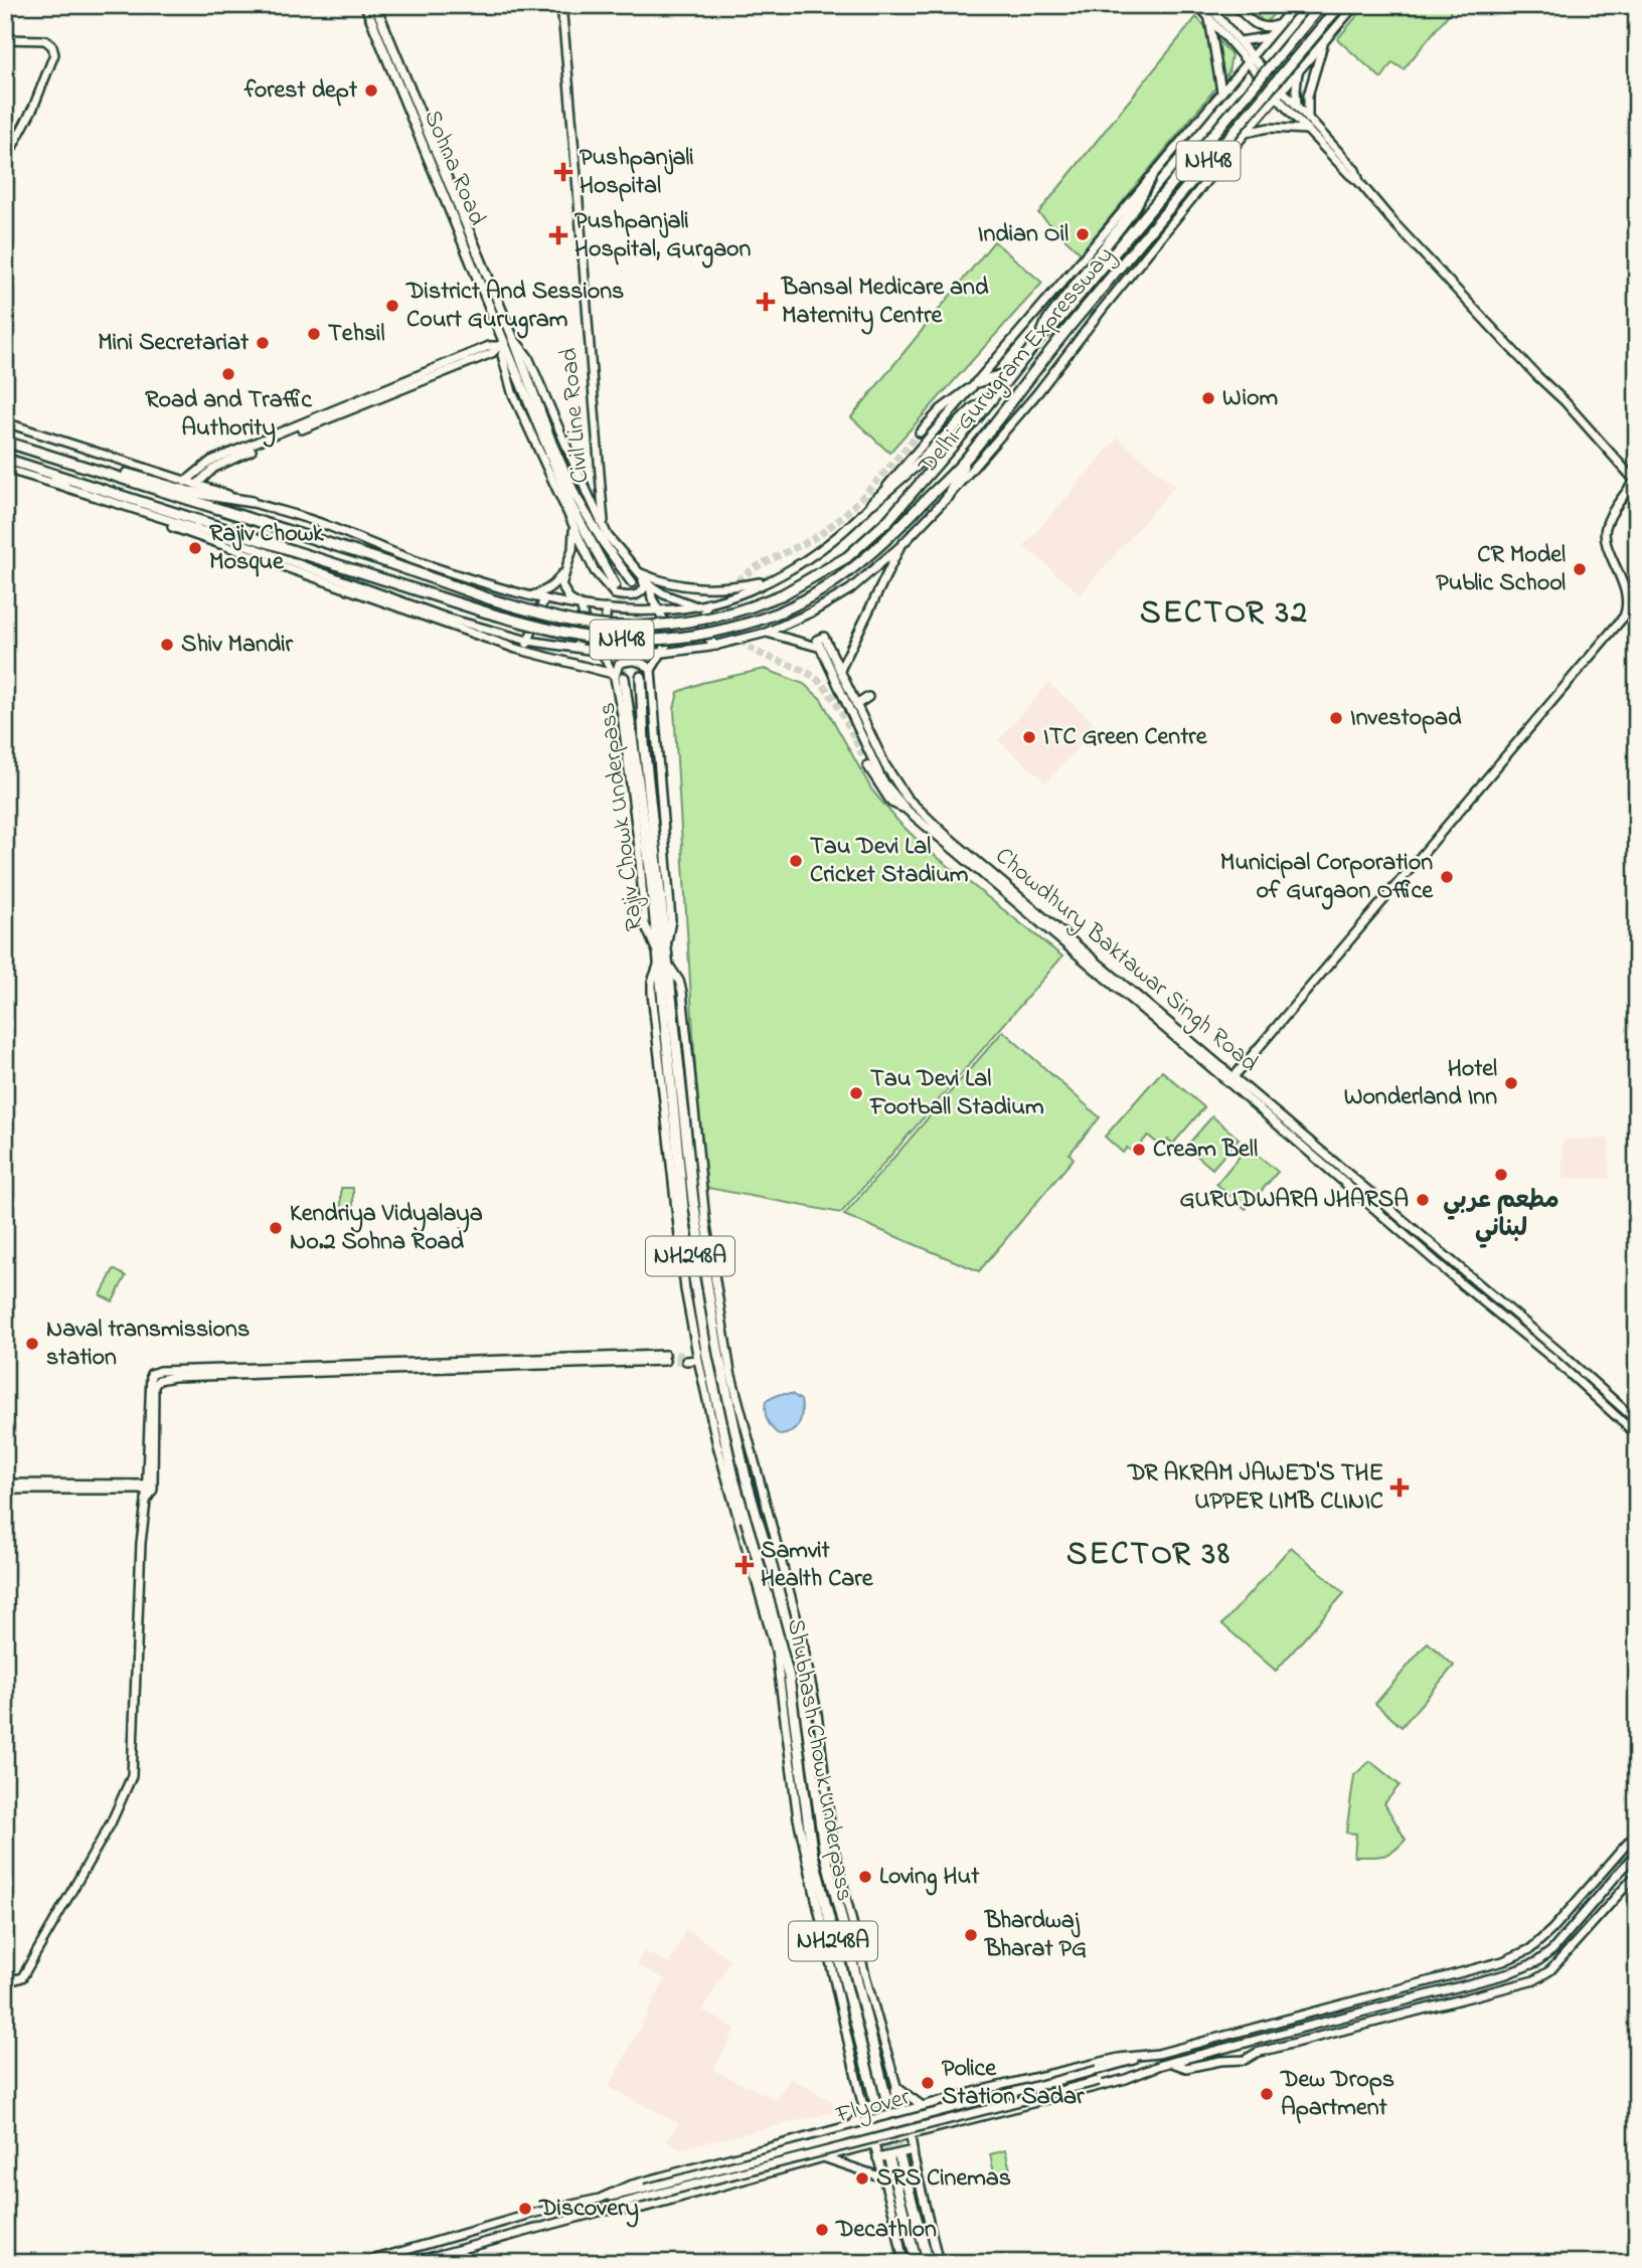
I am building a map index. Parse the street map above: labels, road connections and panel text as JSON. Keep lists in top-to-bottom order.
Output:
{
  "streets": {
    "highway": [
      "NH48",
      "Delhi-Gurugram Expressway",
      "Rajiv Chowk Underpass",
      "NH248A",
      "Shubhash Chowk Underpass"
    ],
    "main road": [
      "Sohna Road",
      "Civil Line Road",
      "Chowdhury Baktawar Singh Road",
      "Flyover"
    ]
  },
  "crossings": [
    ["Rajiv Chowk Underpass", "NH248A"],
    ["NH248A", "Shubhash Chowk Underpass"]
  ],
  "districts": ["SECTOR 32", "SECTOR 38"],
  "places": {
    "other": [
      "forest dept",
      "Indian Oil",
      "District And Sessions Court Gurugram",
      "Tehsil",
      "Mini Secretariat",
      "Road and Traffic Authority",
      "Wiom",
      "Rajiv Chowk Mosque",
      "CR Model Public School",
      "Shiv Mandir",
      "Investopad",
      "ITC Green Centre",
      "Tau Devi Lal Cricket Stadium",
      "Municipal Corporation of Gurgaon Office",
      "Hotel Wonderland Inn",
      "Tau Devi Lal Football Stadium",
      "Cream Bell",
      "مطعم عربي لبناني",
      "GURUDWARA JHARSA",
      "Kendriya Vidyalaya No.2 Sohna Road",
      "Naval transmissions station",
      "Loving Hut",
      "Bhardwaj Bharat PG",
      "Police Station Sadar",
      "Dew Drops Apartment",
      "SRS Cinemas",
      "Discovery",
      "Decathlon"
    ],
    "health": [
      "Pushpanjali Hospital",
      "Pushpanjali Hospital, Gurgaon",
      "Bansal Medicare and Maternity Centre",
      "DR AKRAM JAWED'S THE UPPER LIMB CLINIC",
      "Samvit Health Care"
    ]
  }
}
